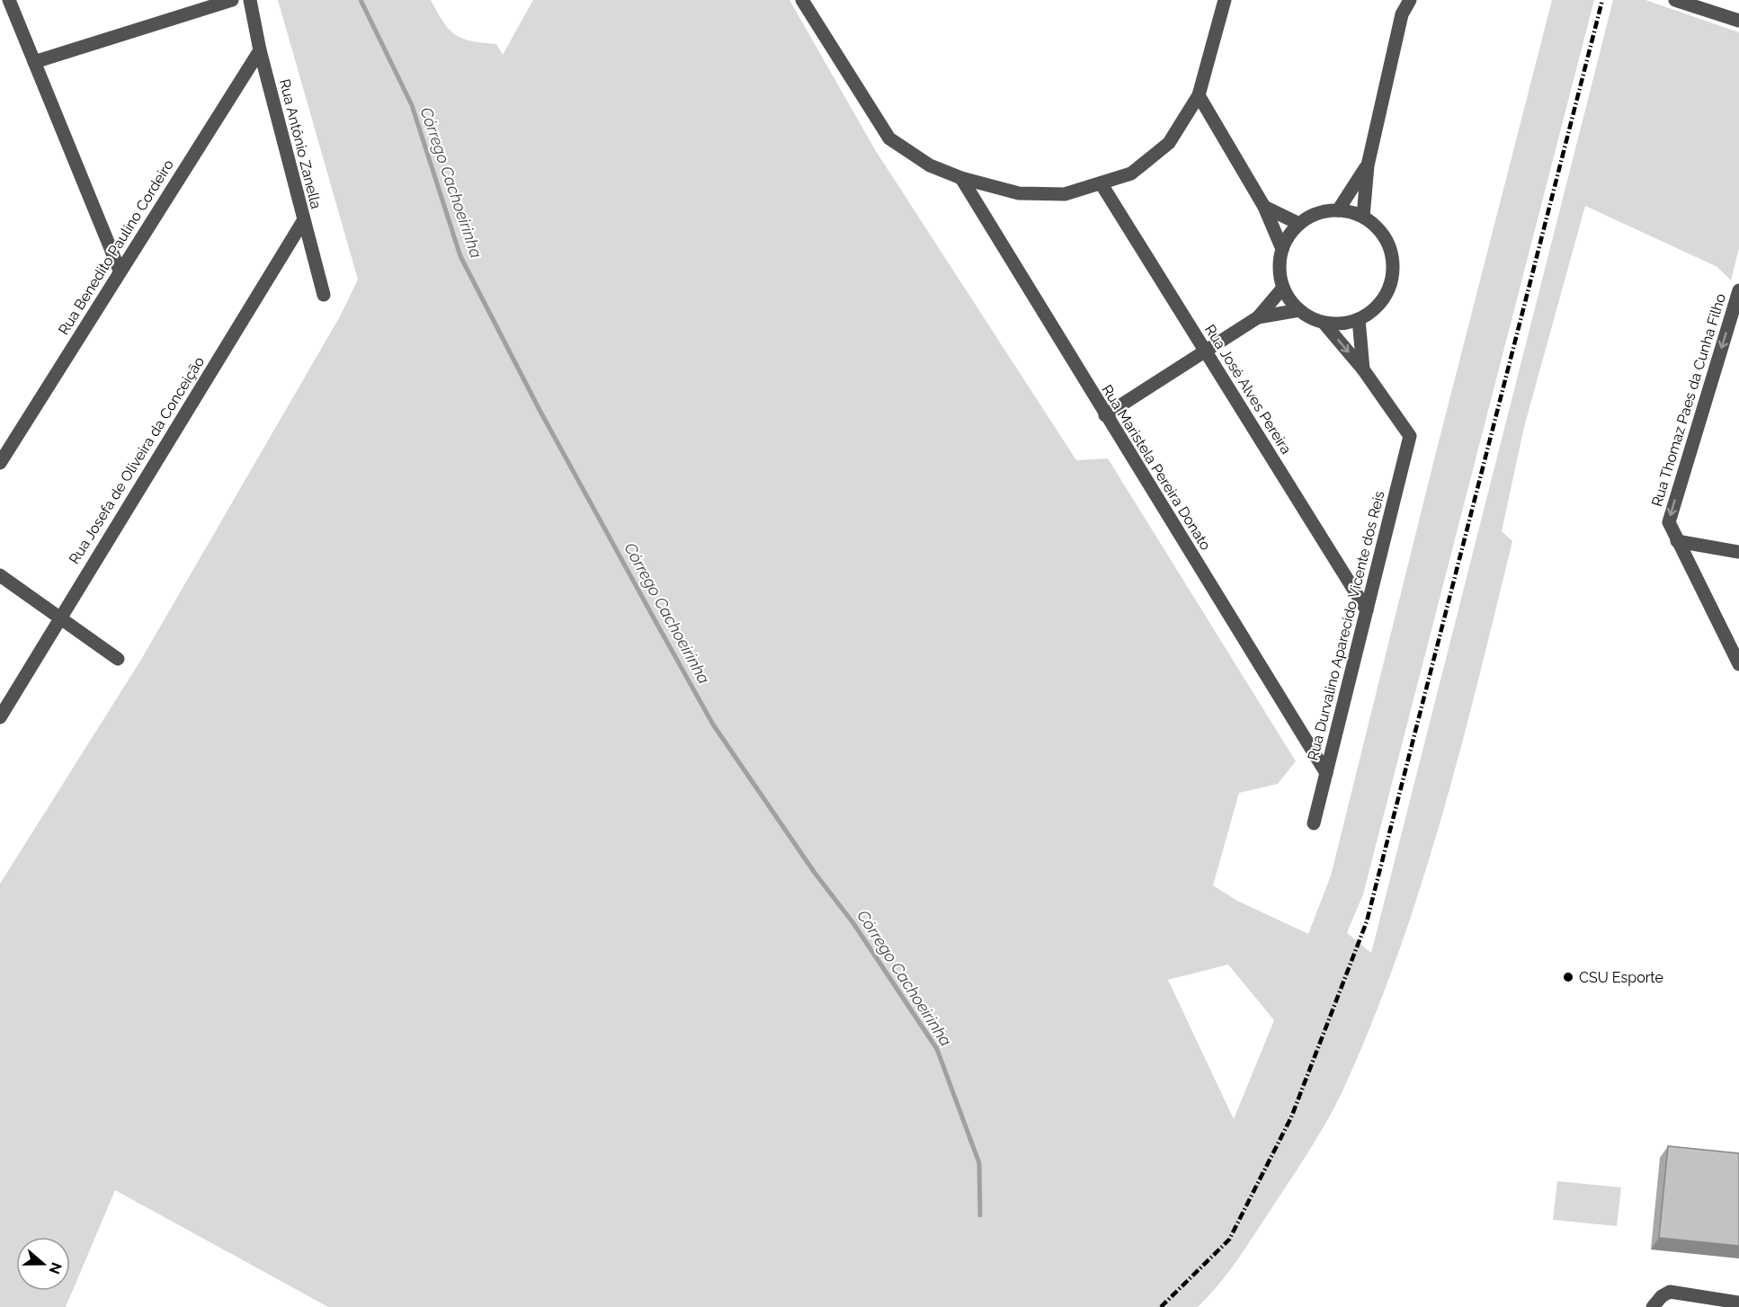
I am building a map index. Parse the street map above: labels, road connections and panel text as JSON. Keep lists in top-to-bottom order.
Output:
{
  "streets": {
    "street": [
      "Rua Antônio Zanella",
      "Rua Benedito Paulino Cordeiro",
      "Rua José Alves Pereira",
      "Rua Thomaz Paes da Cunha Filho",
      "Rua Josefa de Oliveira da Conceição",
      "Rua Maristela Pereira Donato",
      "Rua Durvalino Aparecido Vicente dos Reis"
    ]
  },
  "crossings": [
    ["Rua Antônio Zanella", "Rua Benedito Paulino Cordeiro"],
    ["Rua Antônio Zanella", "Rua Josefa de Oliveira da Conceição"],
    ["Rua José Alves Pereira", "Rua Durvalino Aparecido Vicente dos Reis"],
    ["Rua Maristela Pereira Donato", "Rua Durvalino Aparecido Vicente dos Reis"]
  ],
  "one_way": ["Rua Thomaz Paes da Cunha Filho"],
  "water": ["Córrego Cachoeirinha"],
  "places": ["CSU Esporte"],
  "north": "right"
}
